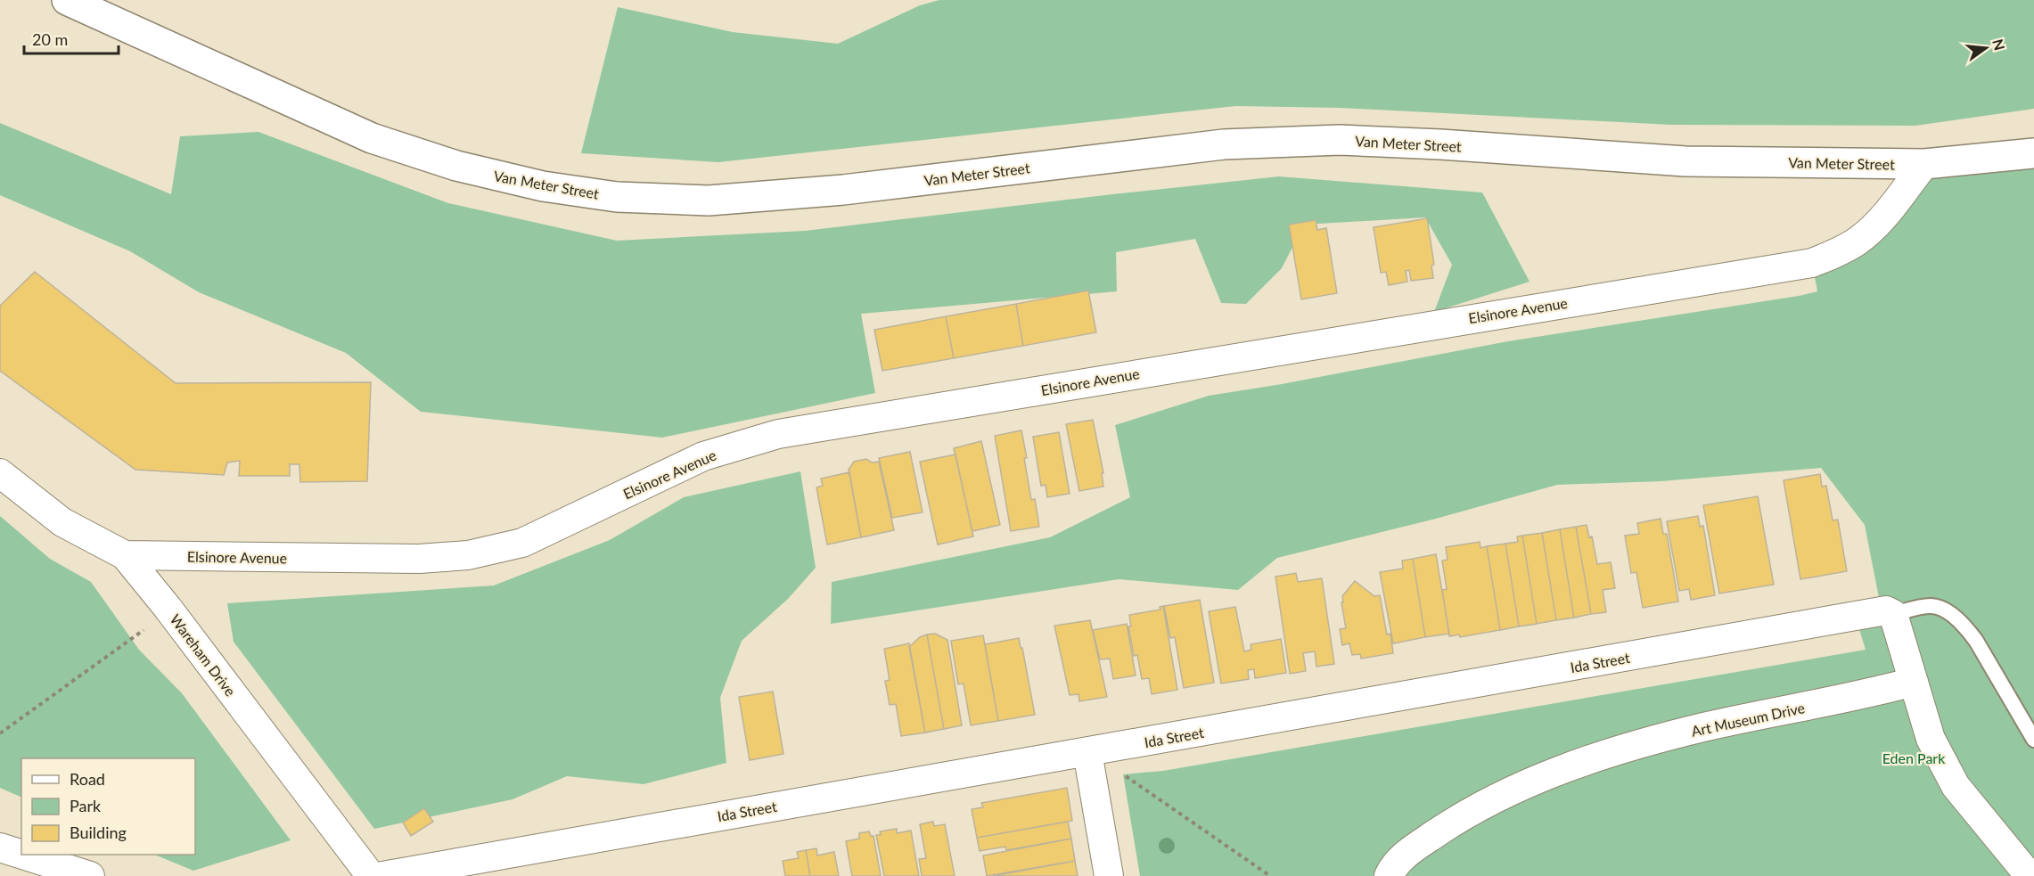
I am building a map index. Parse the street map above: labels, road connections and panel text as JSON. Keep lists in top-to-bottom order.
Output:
{
  "streets": {
    "street": [
      "Van Meter Street",
      "Elsinore Avenue",
      "Wareham Drive",
      "Ida Street",
      "Art Museum Drive"
    ]
  },
  "crossings": [
    ["Van Meter Street", "Elsinore Avenue"],
    ["Elsinore Avenue", "Wareham Drive"]
  ],
  "parks": ["Eden Park"],
  "legend": ["Road", "Park", "Building"],
  "scale_bar": "20 m",
  "north": "right"
}
